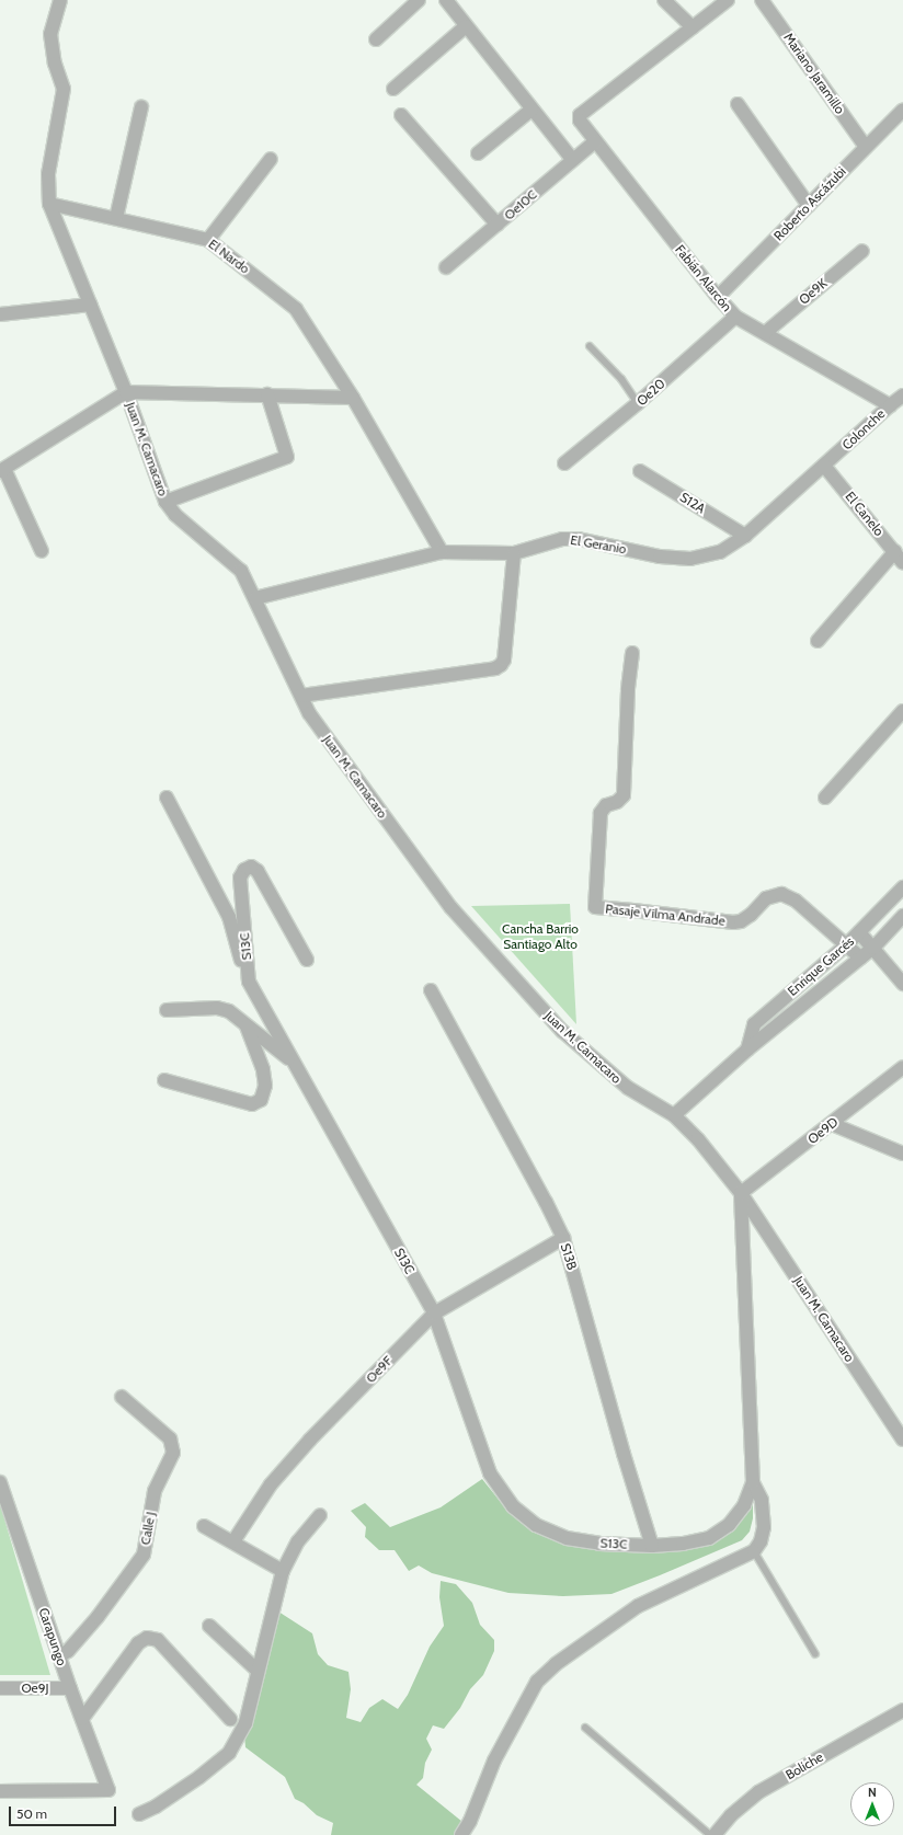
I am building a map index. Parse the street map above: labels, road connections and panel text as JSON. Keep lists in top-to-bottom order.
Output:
{
  "streets": {
    "street": [
      "Mariano Jaramillo",
      "Roberto Ascázubi",
      "Oe10C",
      "El Nardo",
      "Fabián Alarcón",
      "Oe9K",
      "Oe20",
      "Colonche",
      "Juan M. Camacaro",
      "S12A",
      "El Canelo",
      "El Geranio",
      "Pasaje Vilma Andrade",
      "S13C",
      "Enrique Garcés",
      "Oe9D",
      "S13B",
      "Oe9F",
      "Calle J",
      "Carapungo",
      "Oe9J",
      "Boliche"
    ]
  },
  "crossings": [
    ["Mariano Jaramillo", "Roberto Ascázubi"],
    ["Roberto Ascázubi", "Fabián Alarcón"],
    ["Oe10C", "Fabián Alarcón"],
    ["El Nardo", "Juan M. Camacaro"],
    ["Fabián Alarcón", "Oe9K"],
    ["Fabián Alarcón", "Oe20"],
    ["Fabián Alarcón", "Colonche"],
    ["Colonche", "El Canelo"],
    ["Colonche", "El Geranio"],
    ["Juan M. Camacaro", "El Geranio"],
    ["Juan M. Camacaro", "Enrique Garcés"],
    ["Juan M. Camacaro", "Oe9D"],
    ["S12A", "El Geranio"],
    ["El Canelo", "El Geranio"],
    ["Pasaje Vilma Andrade", "Enrique Garcés"],
    ["S13C", "S13B"],
    ["S13C", "Oe9F"],
    ["S13B", "Oe9F"],
    ["Calle J", "Carapungo"],
    ["Carapungo", "Oe9J"]
  ],
  "parks": ["Cancha Barrio Santiago Alto"],
  "scale_bar": "50 m",
  "north": "top"
}
